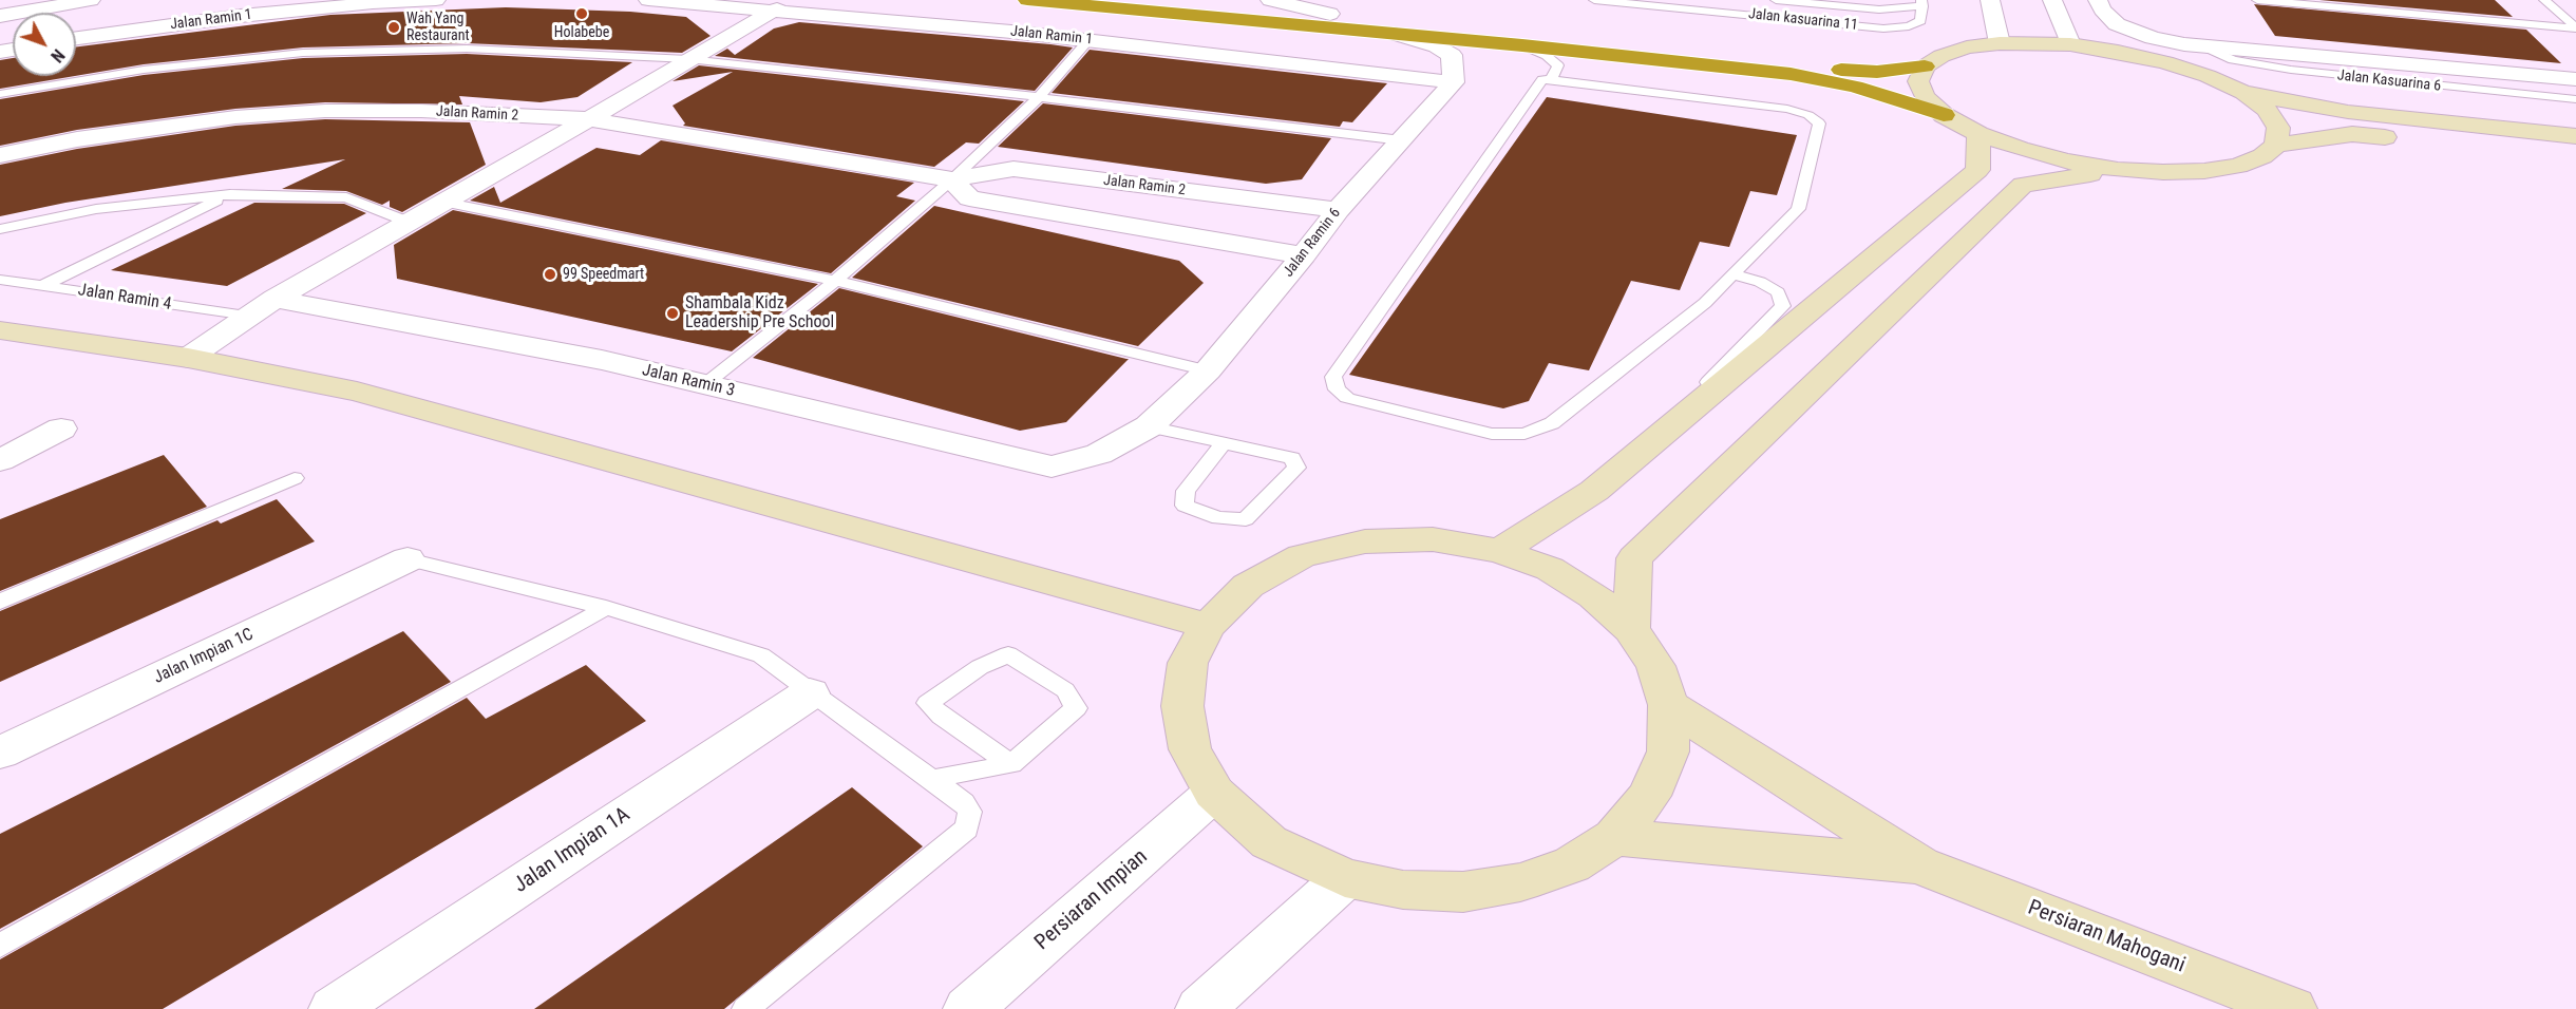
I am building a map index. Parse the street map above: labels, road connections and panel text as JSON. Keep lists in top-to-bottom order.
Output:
{
  "streets": {
    "street": [
      "Jalan Ramin 1",
      "Jalan Kasuarina 6",
      "Jalan Ramin 2",
      "Jalan Ramin 6",
      "Jalan Ramin 3",
      "Jalan Impian 1C",
      "Jalan Impian 1A",
      "Persiaran Impian",
      "Persiaran Mahogani"
    ],
    "lane": ["Jalan kasuarina 11", "Jalan Ramin 4"]
  },
  "crossings": [
    ["Jalan Ramin 1", "Jalan Ramin 6"],
    ["Jalan Ramin 2", "Jalan Ramin 6"],
    ["Jalan Ramin 6", "Jalan Ramin 3"]
  ],
  "places": [
    "Holabebe",
    "Wah Yang Restaurant",
    "99 Speedmart",
    "Shambala Kidz Leadership Pre School"
  ],
  "north": "bottom right"
}
